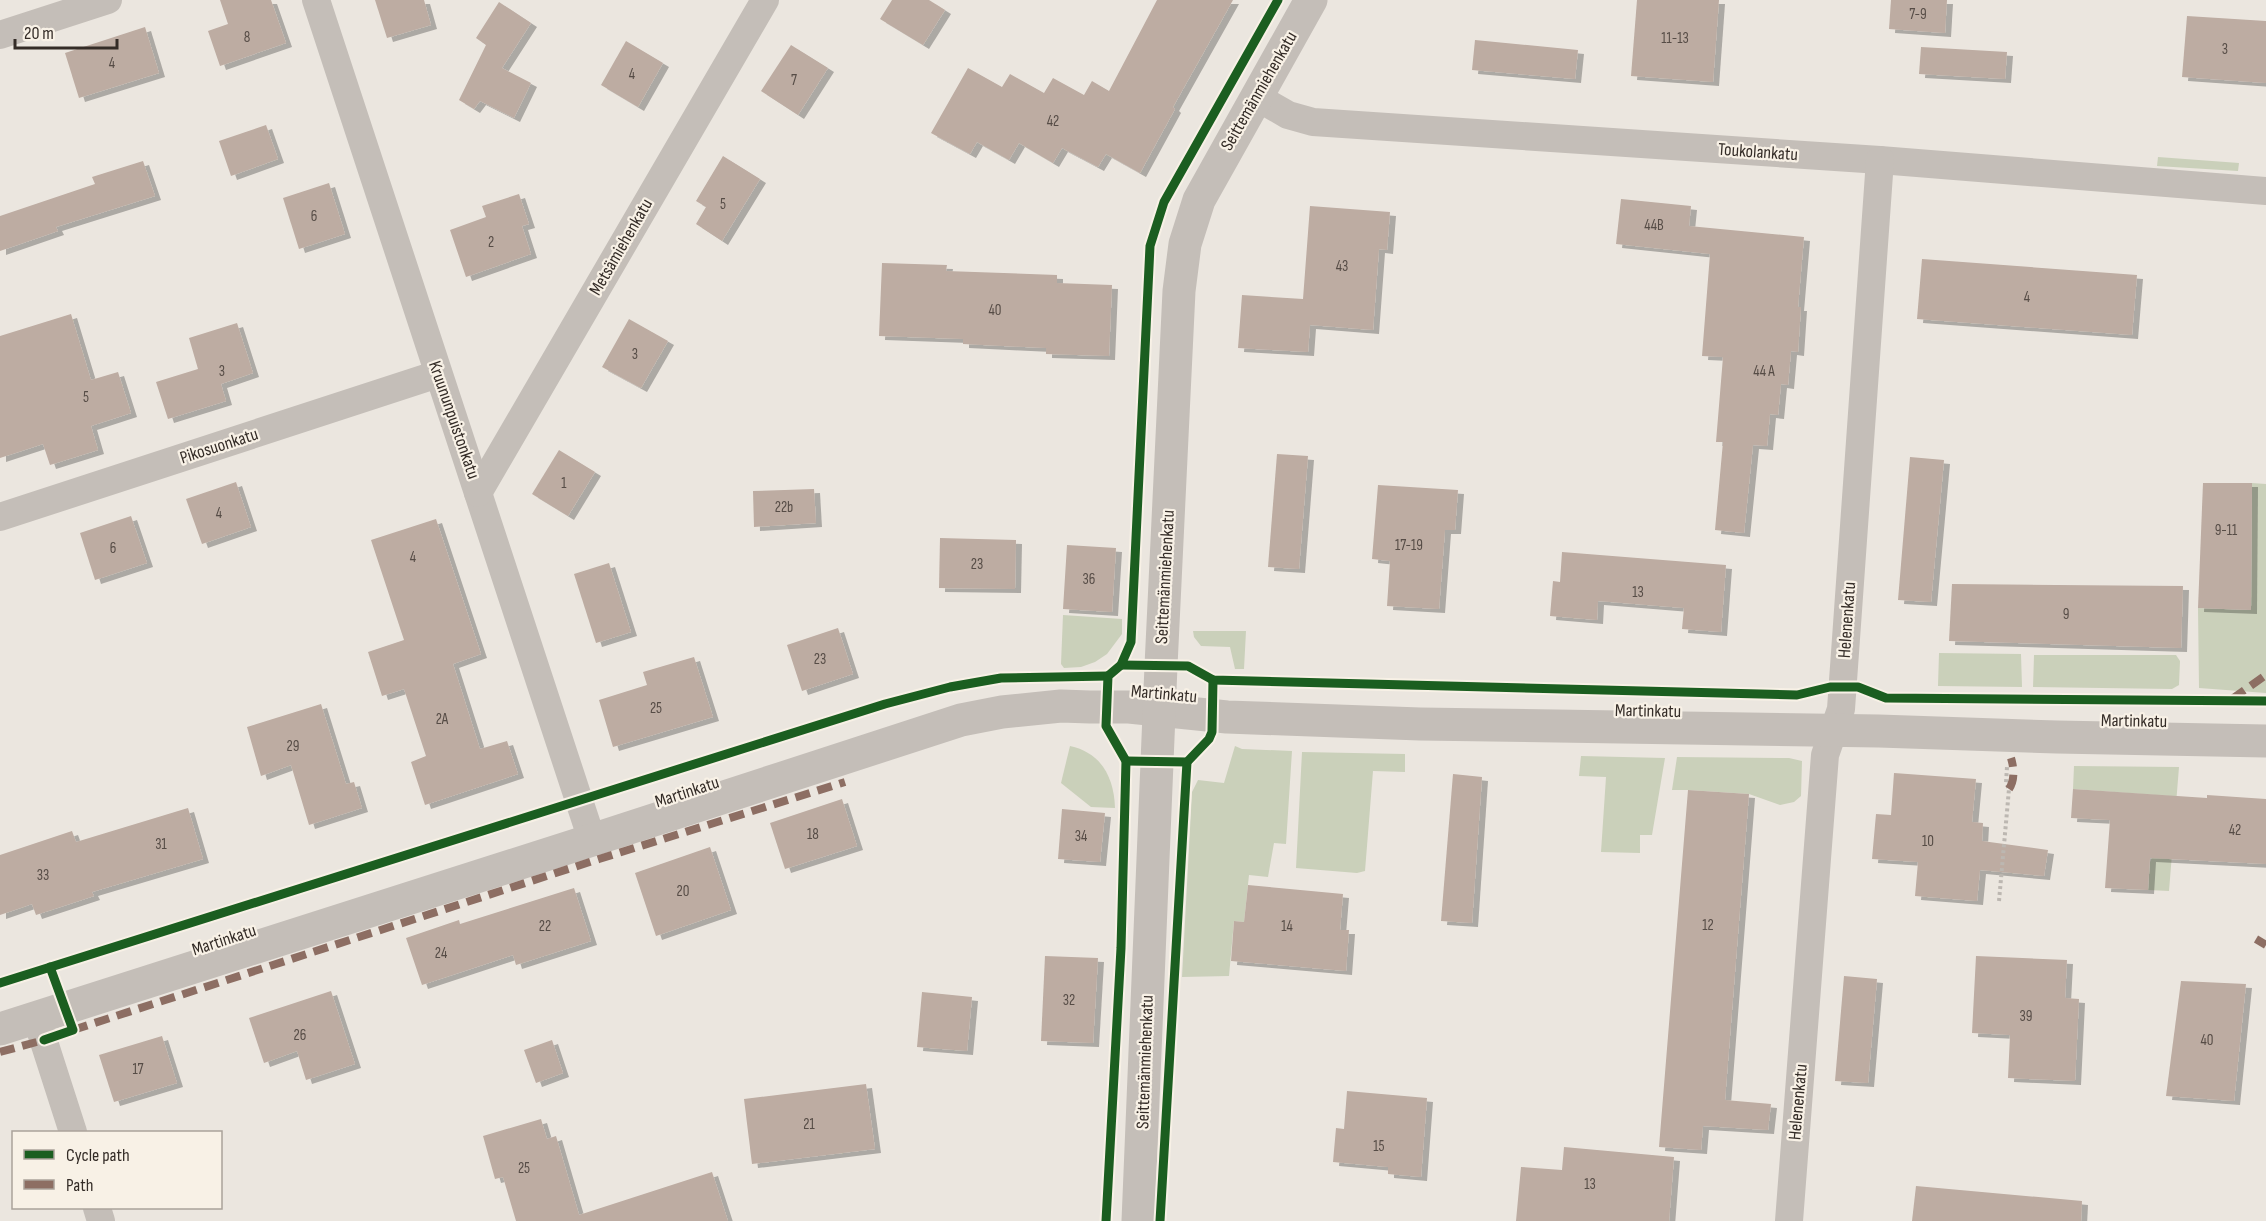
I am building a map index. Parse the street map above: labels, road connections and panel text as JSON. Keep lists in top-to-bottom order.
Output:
{
  "streets": {
    "street": [
      "Seittemänmiehenkatu",
      "Toukolankatu",
      "Metsämiehenkatu",
      "Kruununpuistonkatu",
      "Pikosuonkatu",
      "Helenenkatu",
      "Martinkatu"
    ]
  },
  "crossings": [
    ["Seittemänmiehenkatu", "Toukolankatu"],
    ["Seittemänmiehenkatu", "Martinkatu"],
    ["Toukolankatu", "Helenenkatu"],
    ["Metsämiehenkatu", "Kruununpuistonkatu"],
    ["Kruununpuistonkatu", "Pikosuonkatu"],
    ["Kruununpuistonkatu", "Martinkatu"],
    ["Helenenkatu", "Martinkatu"]
  ],
  "house_numbers": [
    "7-9",
    "8",
    "11-13",
    "3",
    "4",
    "4",
    "7",
    "42",
    "5",
    "6",
    "44B",
    "2",
    "43",
    "4",
    "40",
    "3",
    "3",
    "44 A",
    "5",
    "1",
    "22b",
    "4",
    "9-11",
    "17-19",
    "6",
    "4",
    "23",
    "36",
    "13",
    "9",
    "23",
    "25",
    "2A",
    "29",
    "42",
    "18",
    "34",
    "10",
    "31",
    "33",
    "20",
    "12",
    "22",
    "14",
    "24",
    "32",
    "39",
    "26",
    "40",
    "17",
    "21",
    "15",
    "25",
    "13"
  ],
  "legend": ["Cycle path", "Path"],
  "scale_bar": "20 m"
}
